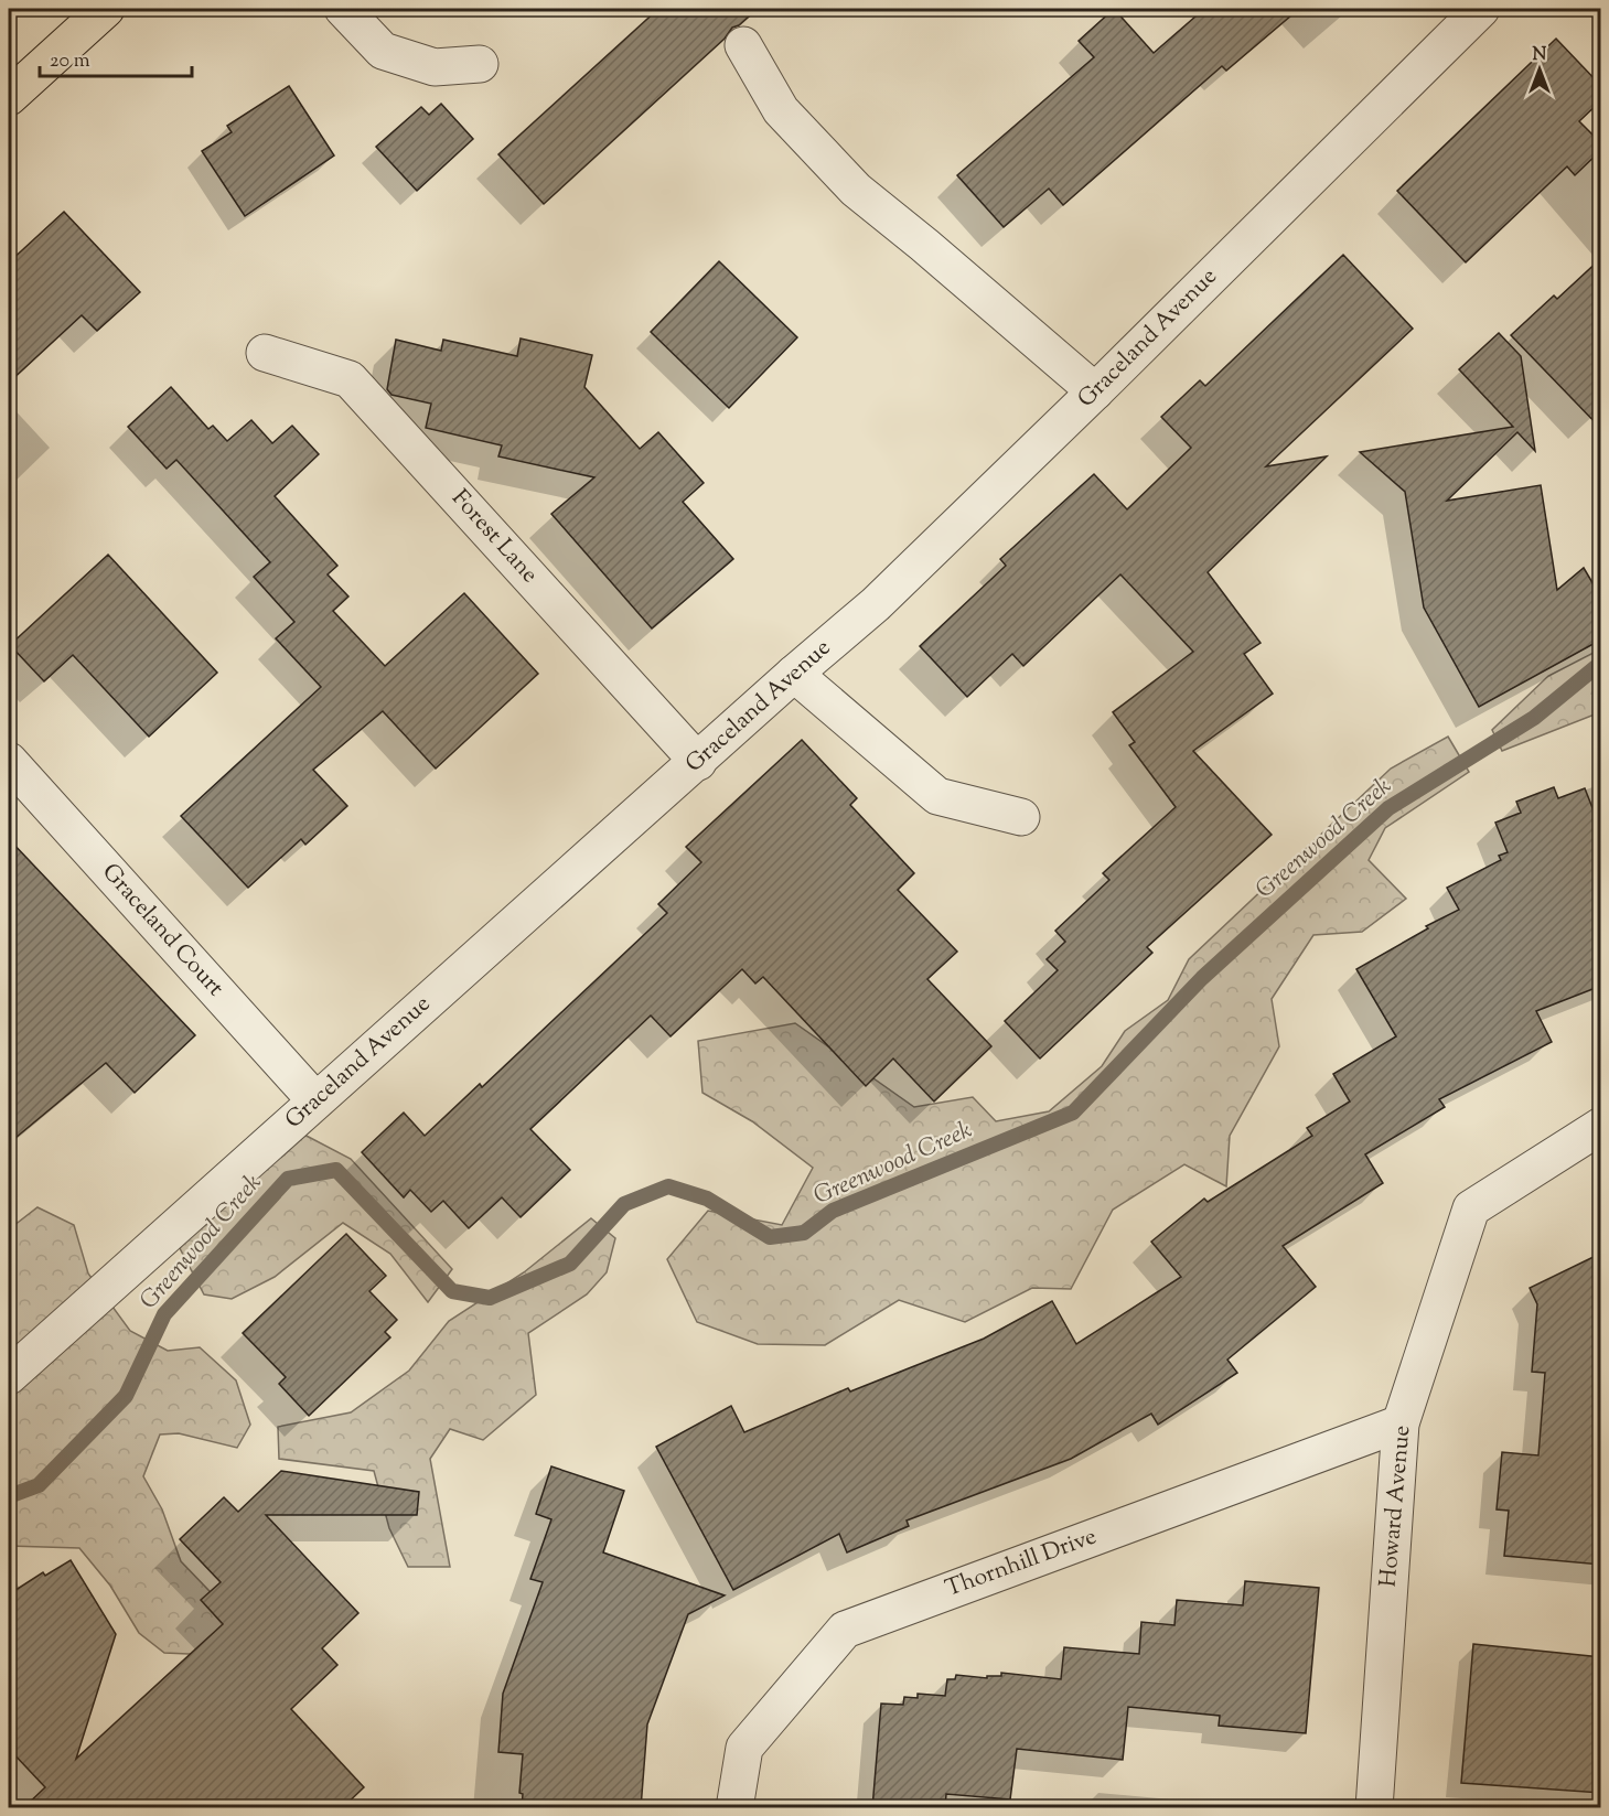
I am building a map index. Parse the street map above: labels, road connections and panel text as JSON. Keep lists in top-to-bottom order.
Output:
{
  "streets": {
    "street": [
      "Graceland Avenue",
      "Forest Lane",
      "Graceland Court",
      "Howard Avenue",
      "Thornhill Drive"
    ]
  },
  "crossings": [
    ["Graceland Avenue", "Forest Lane"],
    ["Graceland Avenue", "Graceland Court"],
    ["Howard Avenue", "Thornhill Drive"]
  ],
  "water": ["Greenwood Creek"],
  "scale_bar": "20 m",
  "north": "top"
}
